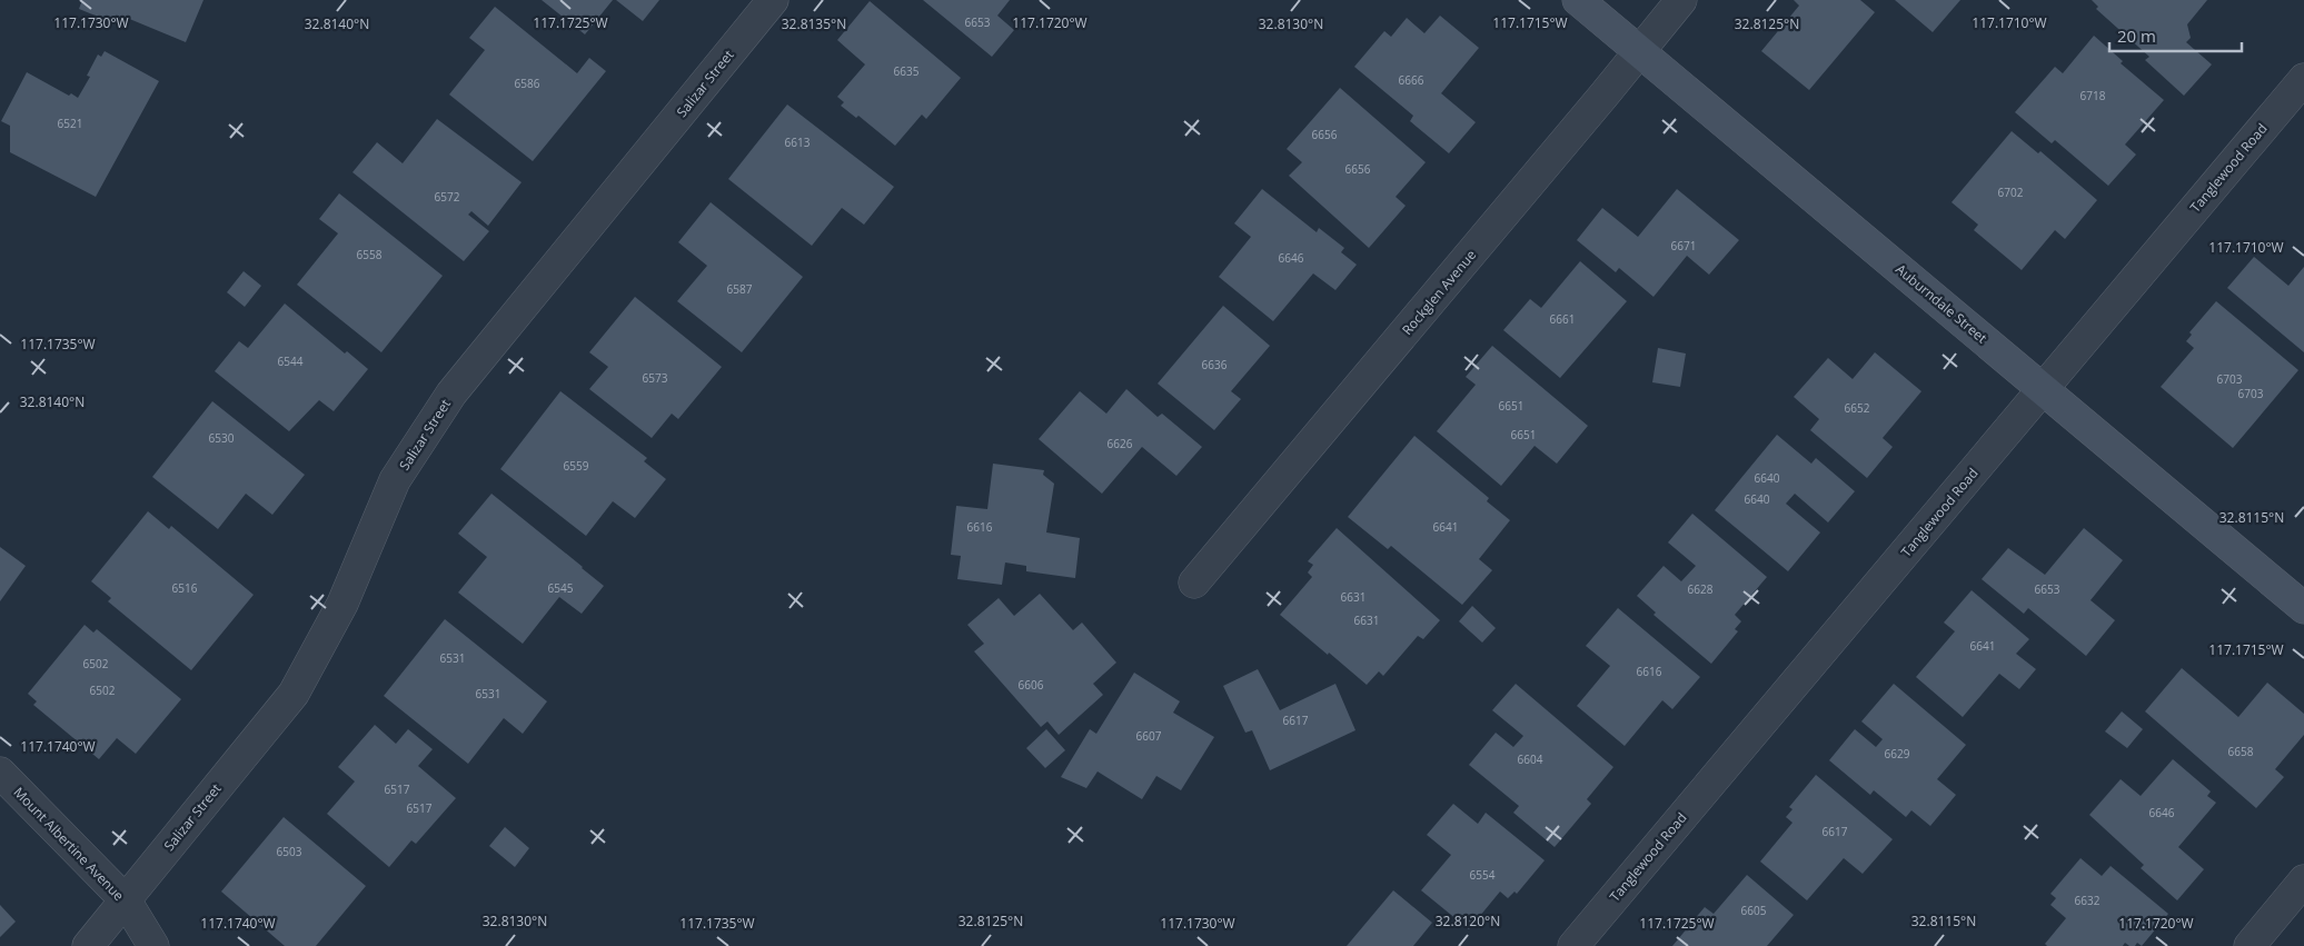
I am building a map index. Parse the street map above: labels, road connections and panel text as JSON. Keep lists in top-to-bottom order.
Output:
{
  "streets": {
    "street": [
      "Salizar Street",
      "Tanglewood Road",
      "Rockglen Avenue",
      "Auburndale Street",
      "Mount Albertine Avenue"
    ]
  },
  "crossings": [
    ["Salizar Street", "Mount Albertine Avenue"],
    ["Tanglewood Road", "Auburndale Street"],
    ["Rockglen Avenue", "Auburndale Street"]
  ],
  "house_numbers": [
    "6653",
    "6635",
    "6666",
    "6586",
    "6718",
    "6521",
    "6656",
    "6613",
    "6656",
    "6702",
    "6572",
    "6671",
    "6558",
    "6646",
    "6587",
    "6661",
    "6544",
    "6636",
    "6573",
    "6703",
    "6703",
    "6651",
    "6652",
    "6651",
    "6530",
    "6626",
    "6559",
    "6640",
    "6640",
    "6616",
    "6641",
    "6516",
    "6545",
    "6628",
    "6653",
    "6631",
    "6631",
    "6641",
    "6531",
    "6502",
    "6616",
    "6606",
    "6502",
    "6531",
    "6617",
    "6607",
    "6658",
    "6629",
    "6604",
    "6517",
    "6517",
    "6646",
    "6617",
    "6503",
    "6554",
    "6632",
    "6605"
  ],
  "scale_bar": "20 m",
  "coordinates": [
    "117.1710°W",
    "117.1730°W",
    "117.1725°W",
    "117.1720°W",
    "117.1715°W",
    "32.8140°N",
    "32.8135°N",
    "32.8130°N",
    "32.8125°N",
    "117.1735°W",
    "32.8115°N",
    "117.1740°W",
    "32.8120°N"
  ]
}
